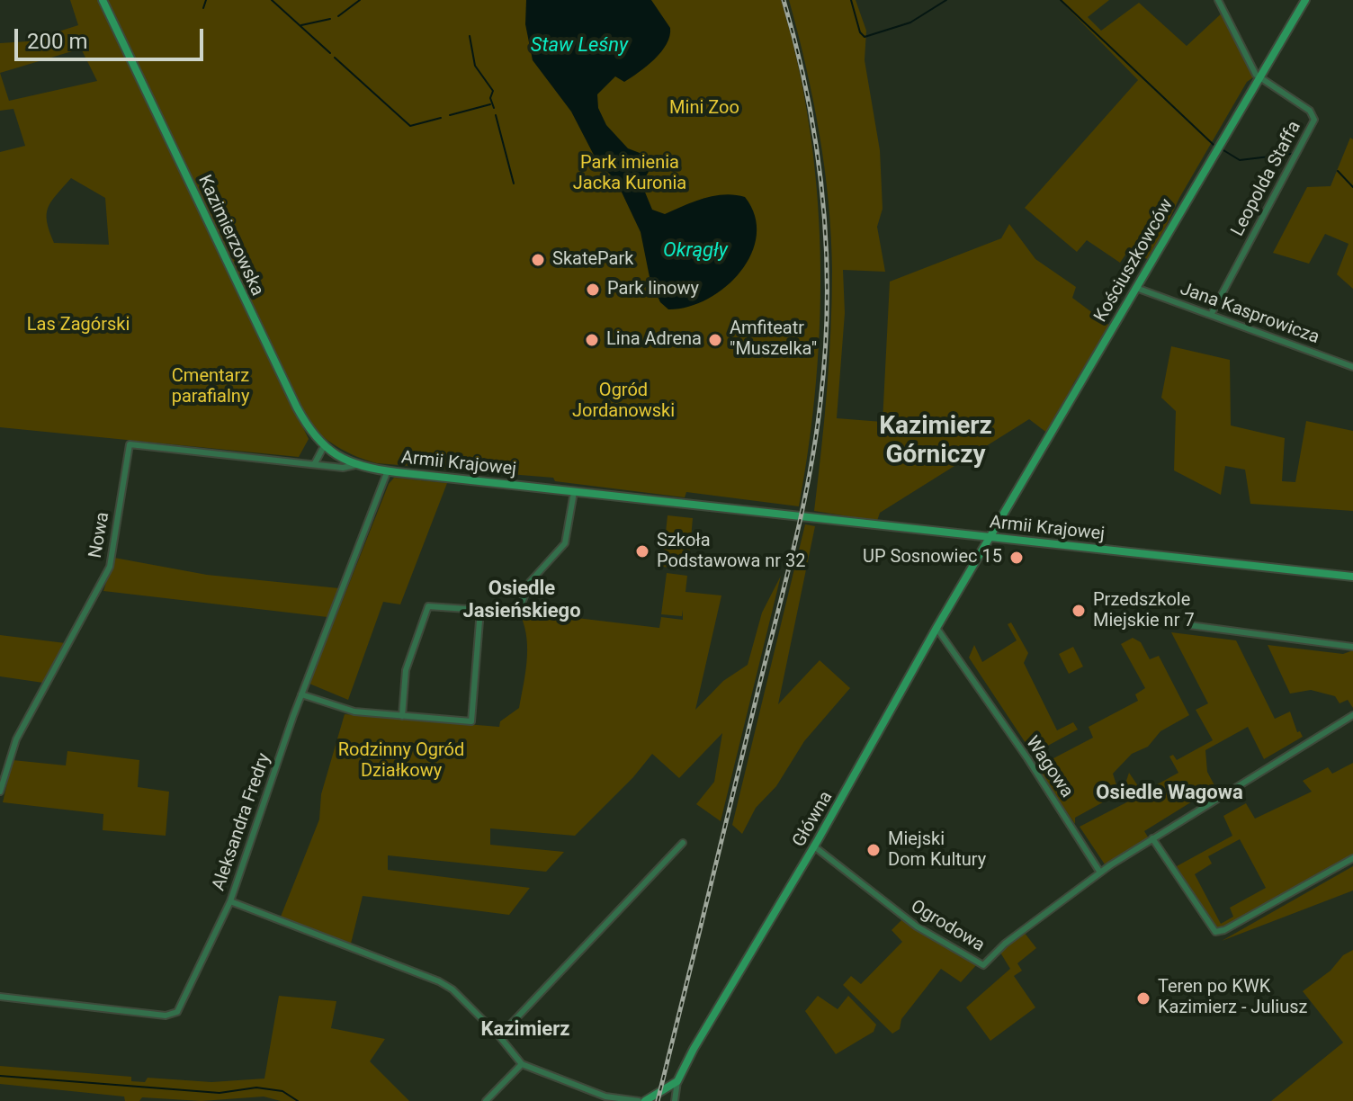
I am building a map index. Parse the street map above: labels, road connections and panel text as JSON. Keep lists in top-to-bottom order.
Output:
{
  "streets": {
    "street": [
      "Leopolda Staffa",
      "Kazimierzowska",
      "Kościuszkowców",
      "Jana Kasprowicza",
      "Armii Krajowej",
      "Nowa",
      "Wagowa",
      "Główna",
      "Aleksandra Fredry",
      "Ogrodowa"
    ]
  },
  "crossings": [
    ["Leopolda Staffa", "Kościuszkowców"],
    ["Leopolda Staffa", "Jana Kasprowicza"],
    ["Kazimierzowska", "Armii Krajowej"],
    ["Kazimierzowska", "Nowa"],
    ["Kościuszkowców", "Jana Kasprowicza"],
    ["Kościuszkowców", "Armii Krajowej"],
    ["Kościuszkowców", "Główna"],
    ["Armii Krajowej", "Nowa"],
    ["Armii Krajowej", "Główna"],
    ["Armii Krajowej", "Aleksandra Fredry"],
    ["Wagowa", "Główna"],
    ["Wagowa", "Ogrodowa"],
    ["Główna", "Ogrodowa"]
  ],
  "districts": [
    "Kazimierz Górniczy",
    "Osiedle Jasieńskiego",
    "Osiedle Wagowa",
    "Kazimierz"
  ],
  "water": ["Staw Leśny", "Okrągły"],
  "parks": [
    "Mini Zoo",
    "Park imienia Jacka Kuronia",
    "Las Zagórski",
    "Cmentarz parafialny",
    "Ogród Jordanowski",
    "Rodzinny Ogród Działkowy"
  ],
  "places": [
    "SkatePark",
    "Park linowy",
    "Lina Adrena",
    "Amfiteatr \"Muszelka\"",
    "Szkoła Podstawowa nr 32",
    "UP Sosnowiec 15",
    "Przedszkole Miejskie nr 7",
    "Miejski Dom Kultury",
    "Teren po KWK Kazimierz - Juliusz"
  ],
  "scale_bar": "200 m"
}
